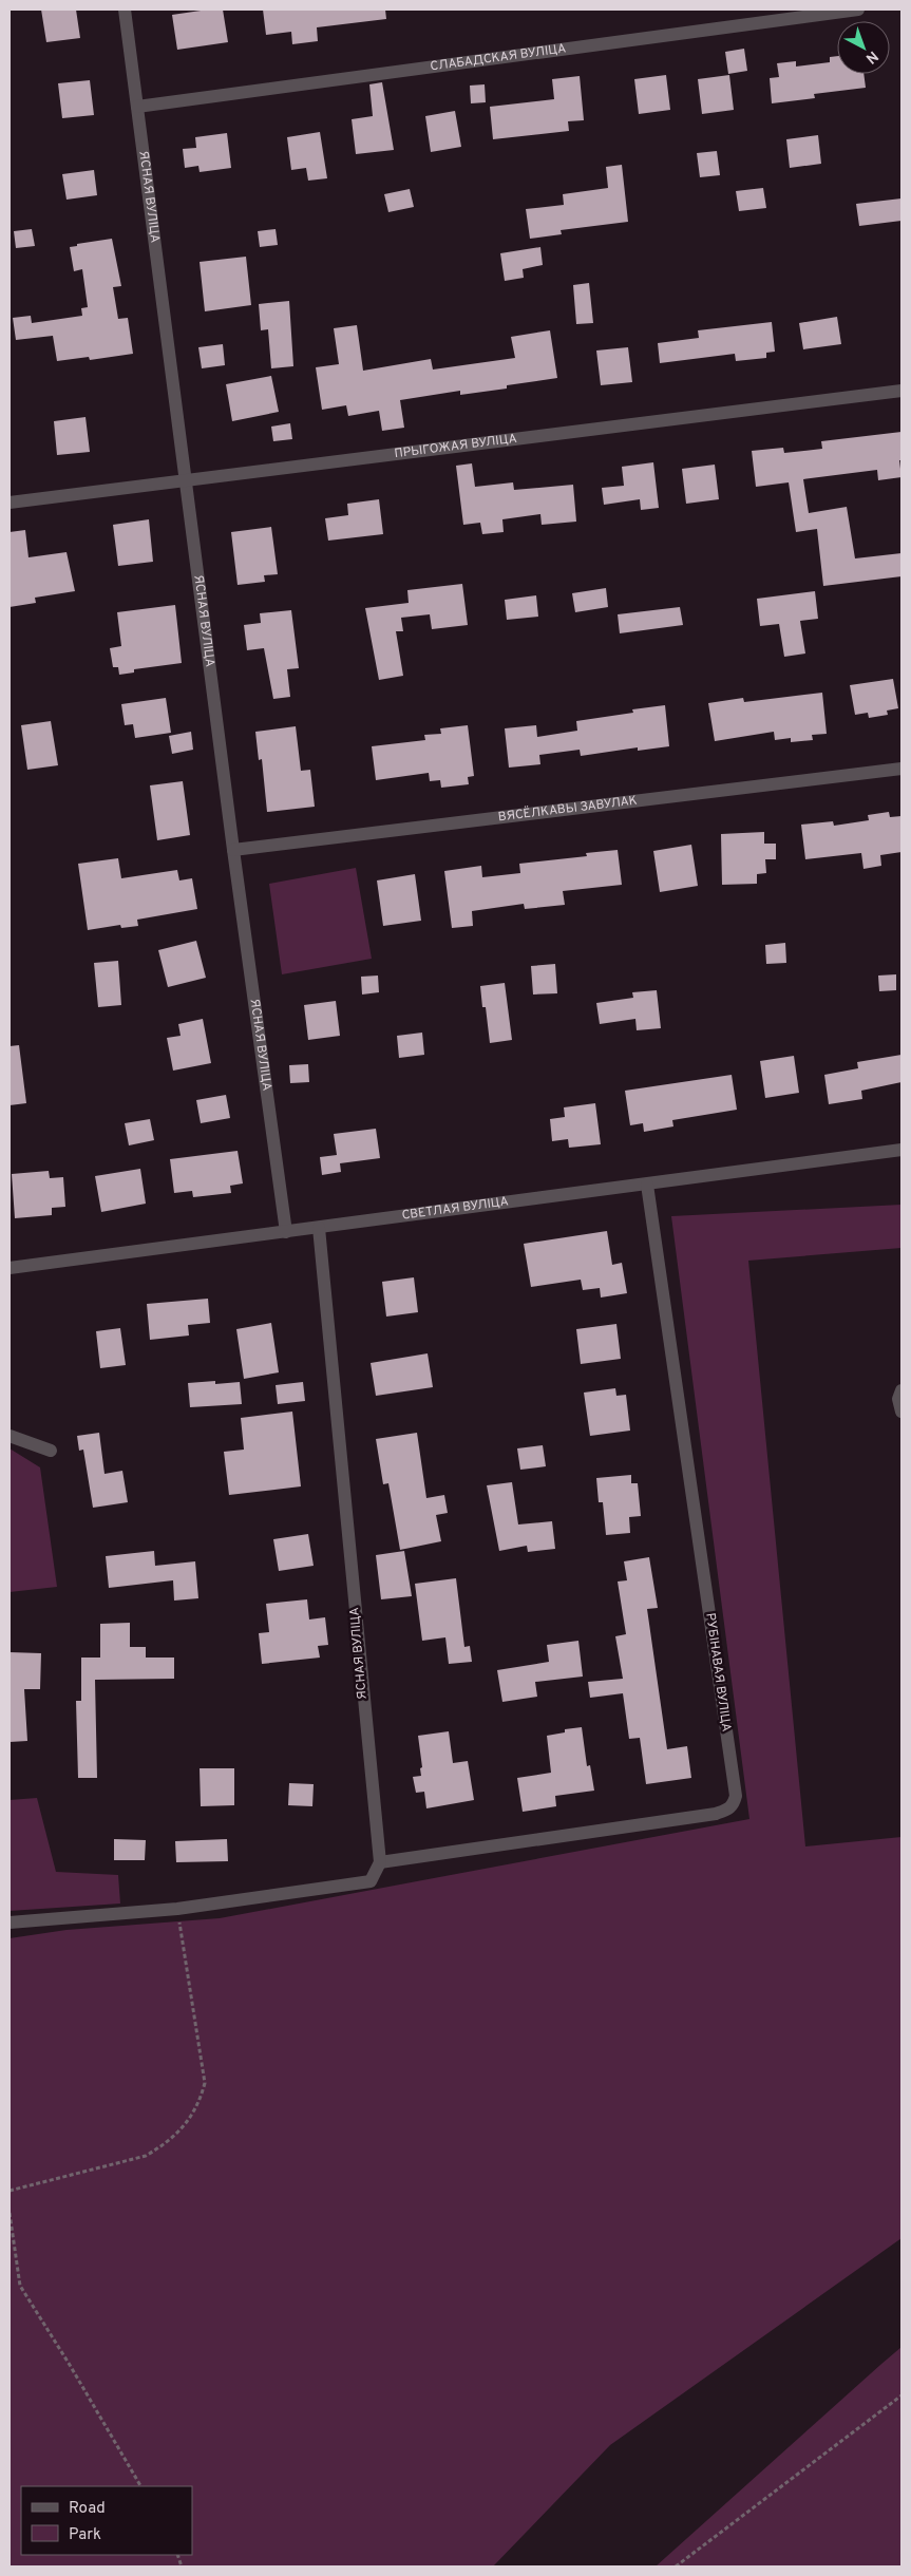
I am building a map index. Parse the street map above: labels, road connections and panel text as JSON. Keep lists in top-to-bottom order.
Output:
{
  "streets": {
    "street": [
      "СЛАБАДСКАЯ ВУЛІЦА",
      "ЯСНАЯ ВУЛІЦА",
      "ПРЫГОЖАЯ ВУЛІЦА",
      "ВЯСЁЛКАВЫ ЗАВУЛАК",
      "СВЕТЛАЯ ВУЛІЦА",
      "РУБІНАВАЯ ВУЛІЦА"
    ]
  },
  "crossings": [
    ["СЛАБАДСКАЯ ВУЛІЦА", "ЯСНАЯ ВУЛІЦА"],
    ["ЯСНАЯ ВУЛІЦА", "ПРЫГОЖАЯ ВУЛІЦА"],
    ["ЯСНАЯ ВУЛІЦА", "ВЯСЁЛКАВЫ ЗАВУЛАК"],
    ["ЯСНАЯ ВУЛІЦА", "СВЕТЛАЯ ВУЛІЦА"],
    ["ЯСНАЯ ВУЛІЦА", "РУБІНАВАЯ ВУЛІЦА"],
    ["СВЕТЛАЯ ВУЛІЦА", "РУБІНАВАЯ ВУЛІЦА"]
  ],
  "legend": ["Road", "Park"],
  "north": "bottom right"
}
